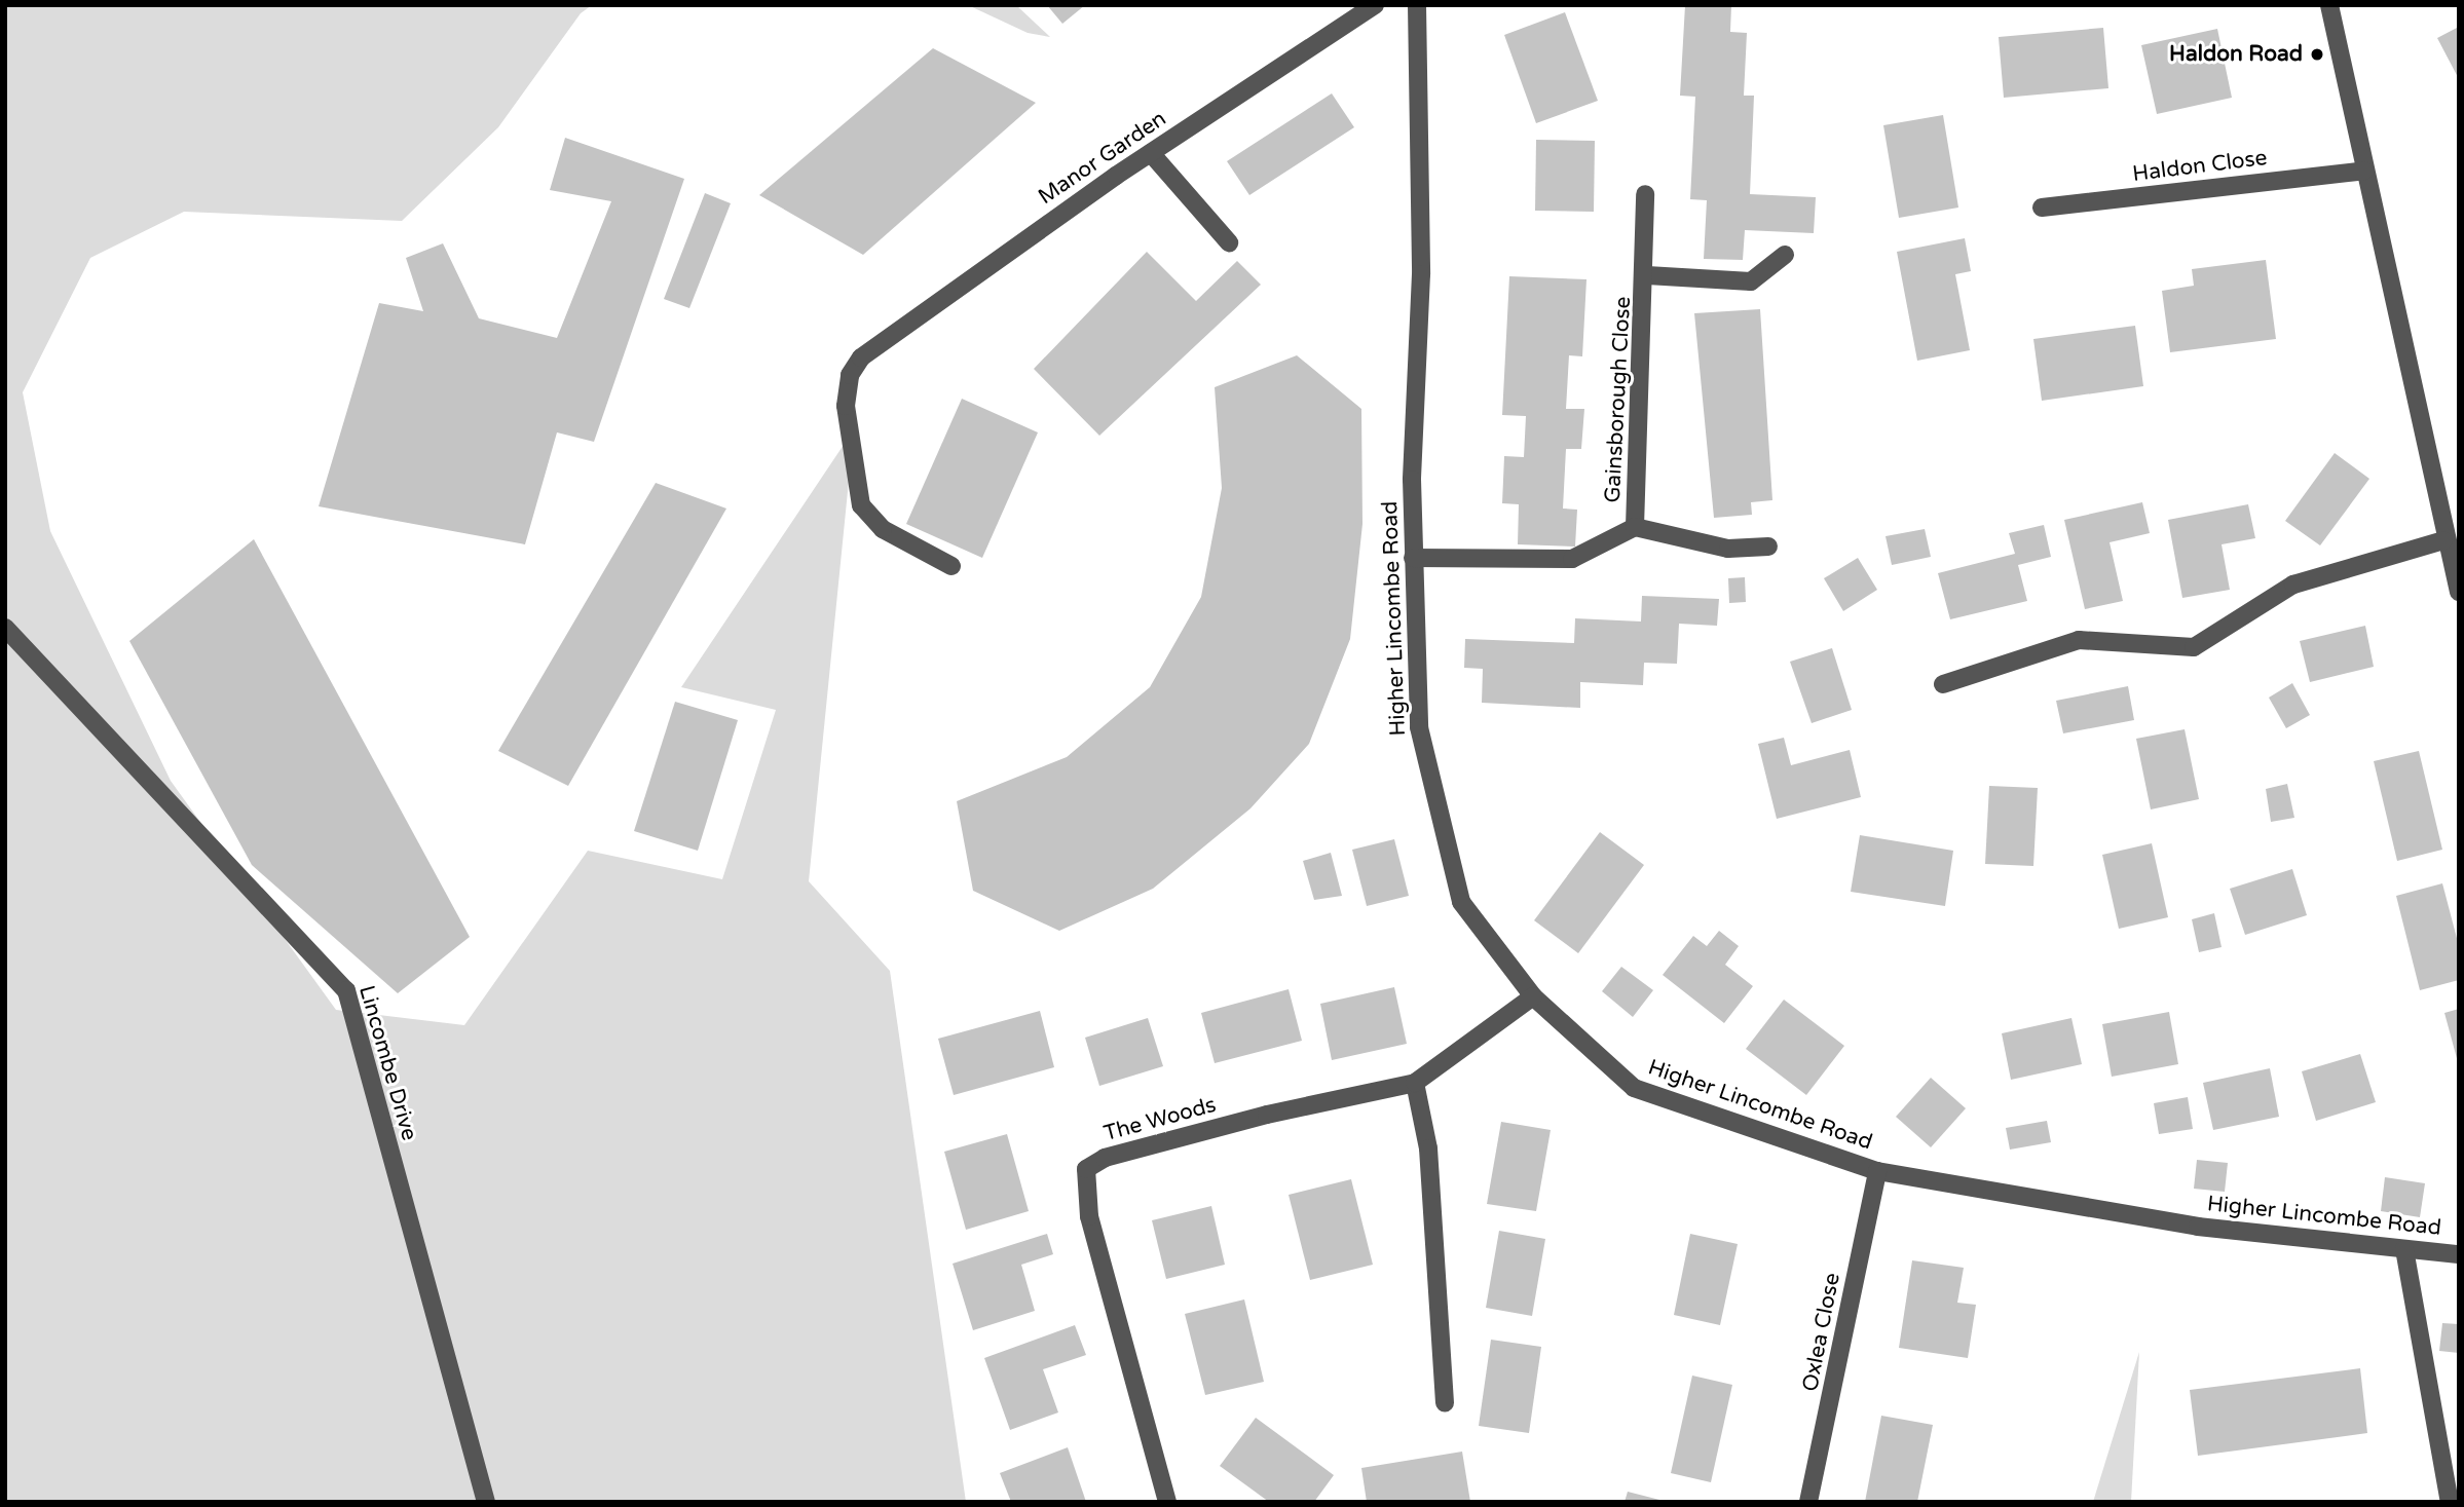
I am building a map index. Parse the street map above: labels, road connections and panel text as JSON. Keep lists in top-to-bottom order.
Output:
{
  "streets": {
    "street": [
      "Manor Garden",
      "Haldon Close",
      "Gainsborough Close",
      "Higher Lincombe Road",
      "Lincombe Drive",
      "The Woods",
      "Oxlea Close"
    ]
  },
  "crossings": [
    ["Gainsborough Close", "Higher Lincombe Road"],
    ["Higher Lincombe Road", "The Woods"],
    ["Higher Lincombe Road", "Oxlea Close"]
  ],
  "places": ["Haldon Road"]
}
